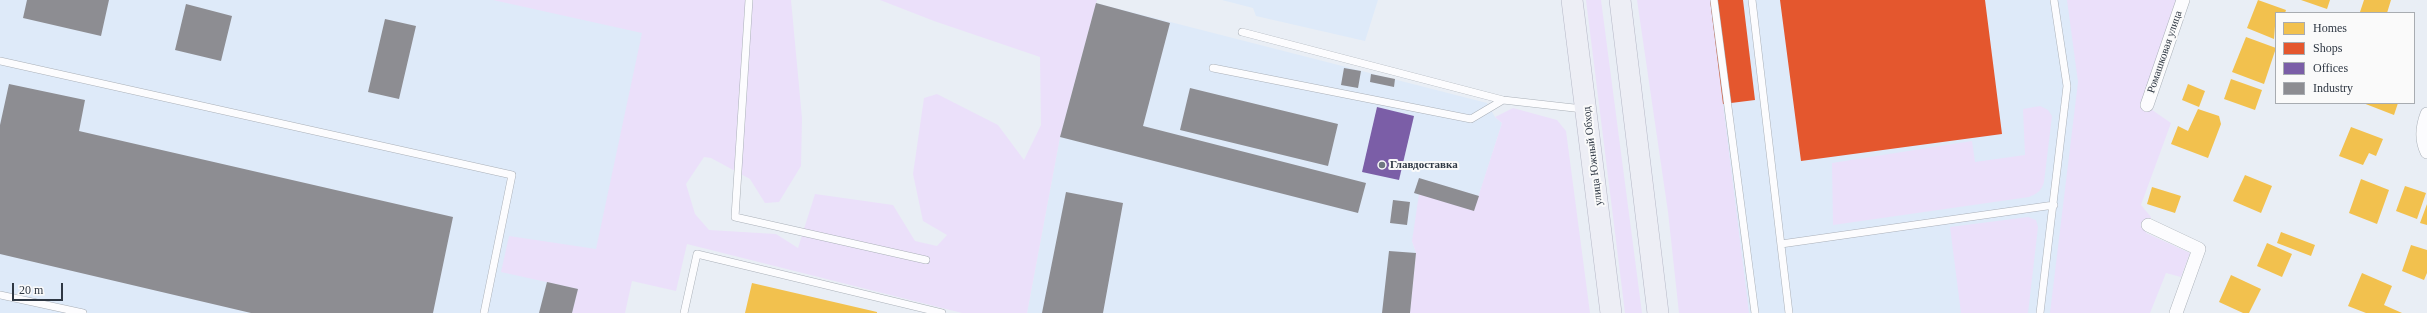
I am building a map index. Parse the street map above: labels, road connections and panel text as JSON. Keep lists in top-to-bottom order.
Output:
{
  "streets": {
    "main road": ["улица Южный Обход"],
    "street": ["Ромашковая улица"]
  },
  "places": ["Главдоставка"],
  "legend": [
    "Homes",
    "Shops",
    "Offices",
    "Industry"
  ],
  "scale_bar": "20 m"
}
